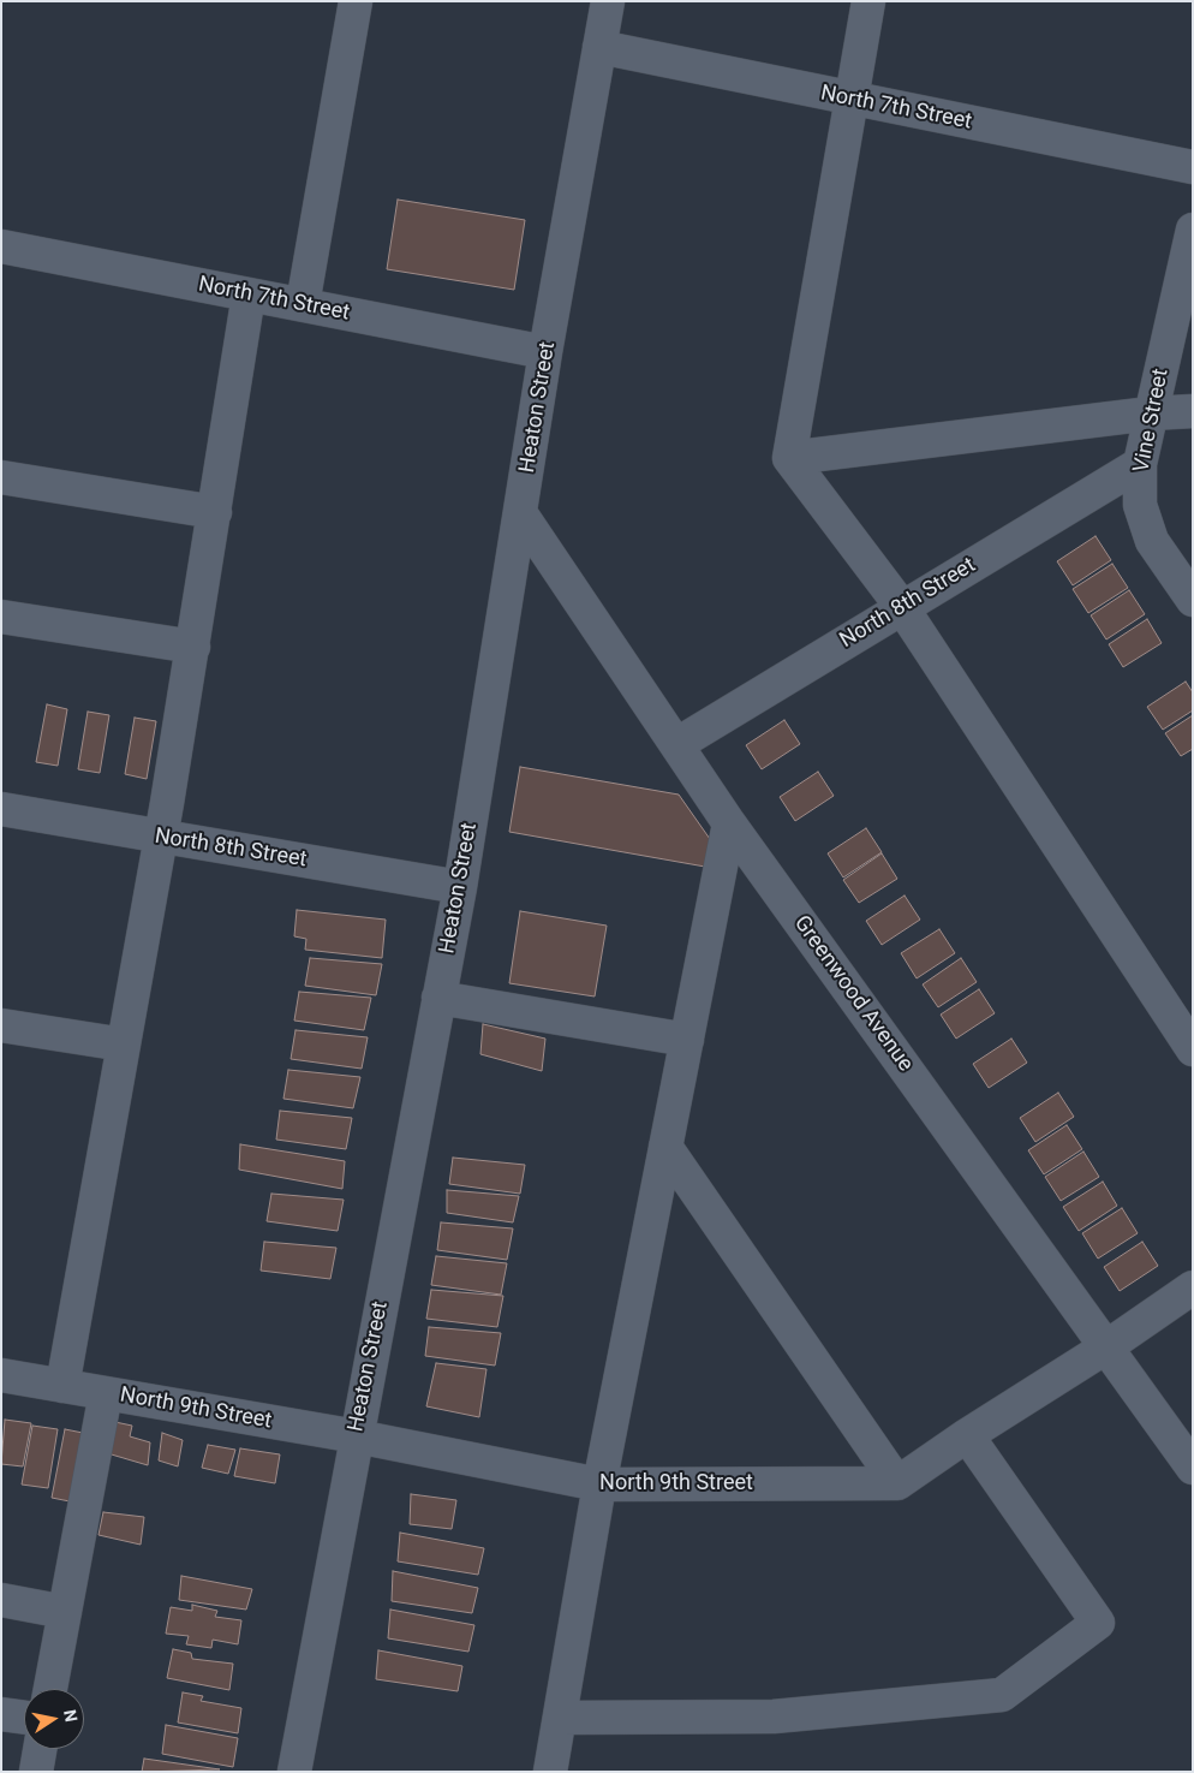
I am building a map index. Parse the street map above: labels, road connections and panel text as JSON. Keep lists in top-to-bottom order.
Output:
{
  "streets": {
    "street": [
      "North 7th Street",
      "Heaton Street",
      "Vine Street",
      "North 8th Street",
      "Greenwood Avenue",
      "North 9th Street"
    ]
  },
  "crossings": [
    ["North 7th Street", "Heaton Street"],
    ["Heaton Street", "North 8th Street"],
    ["Heaton Street", "Greenwood Avenue"],
    ["Heaton Street", "North 9th Street"],
    ["Vine Street", "North 8th Street"],
    ["North 8th Street", "Greenwood Avenue"]
  ],
  "north": "right"
}
